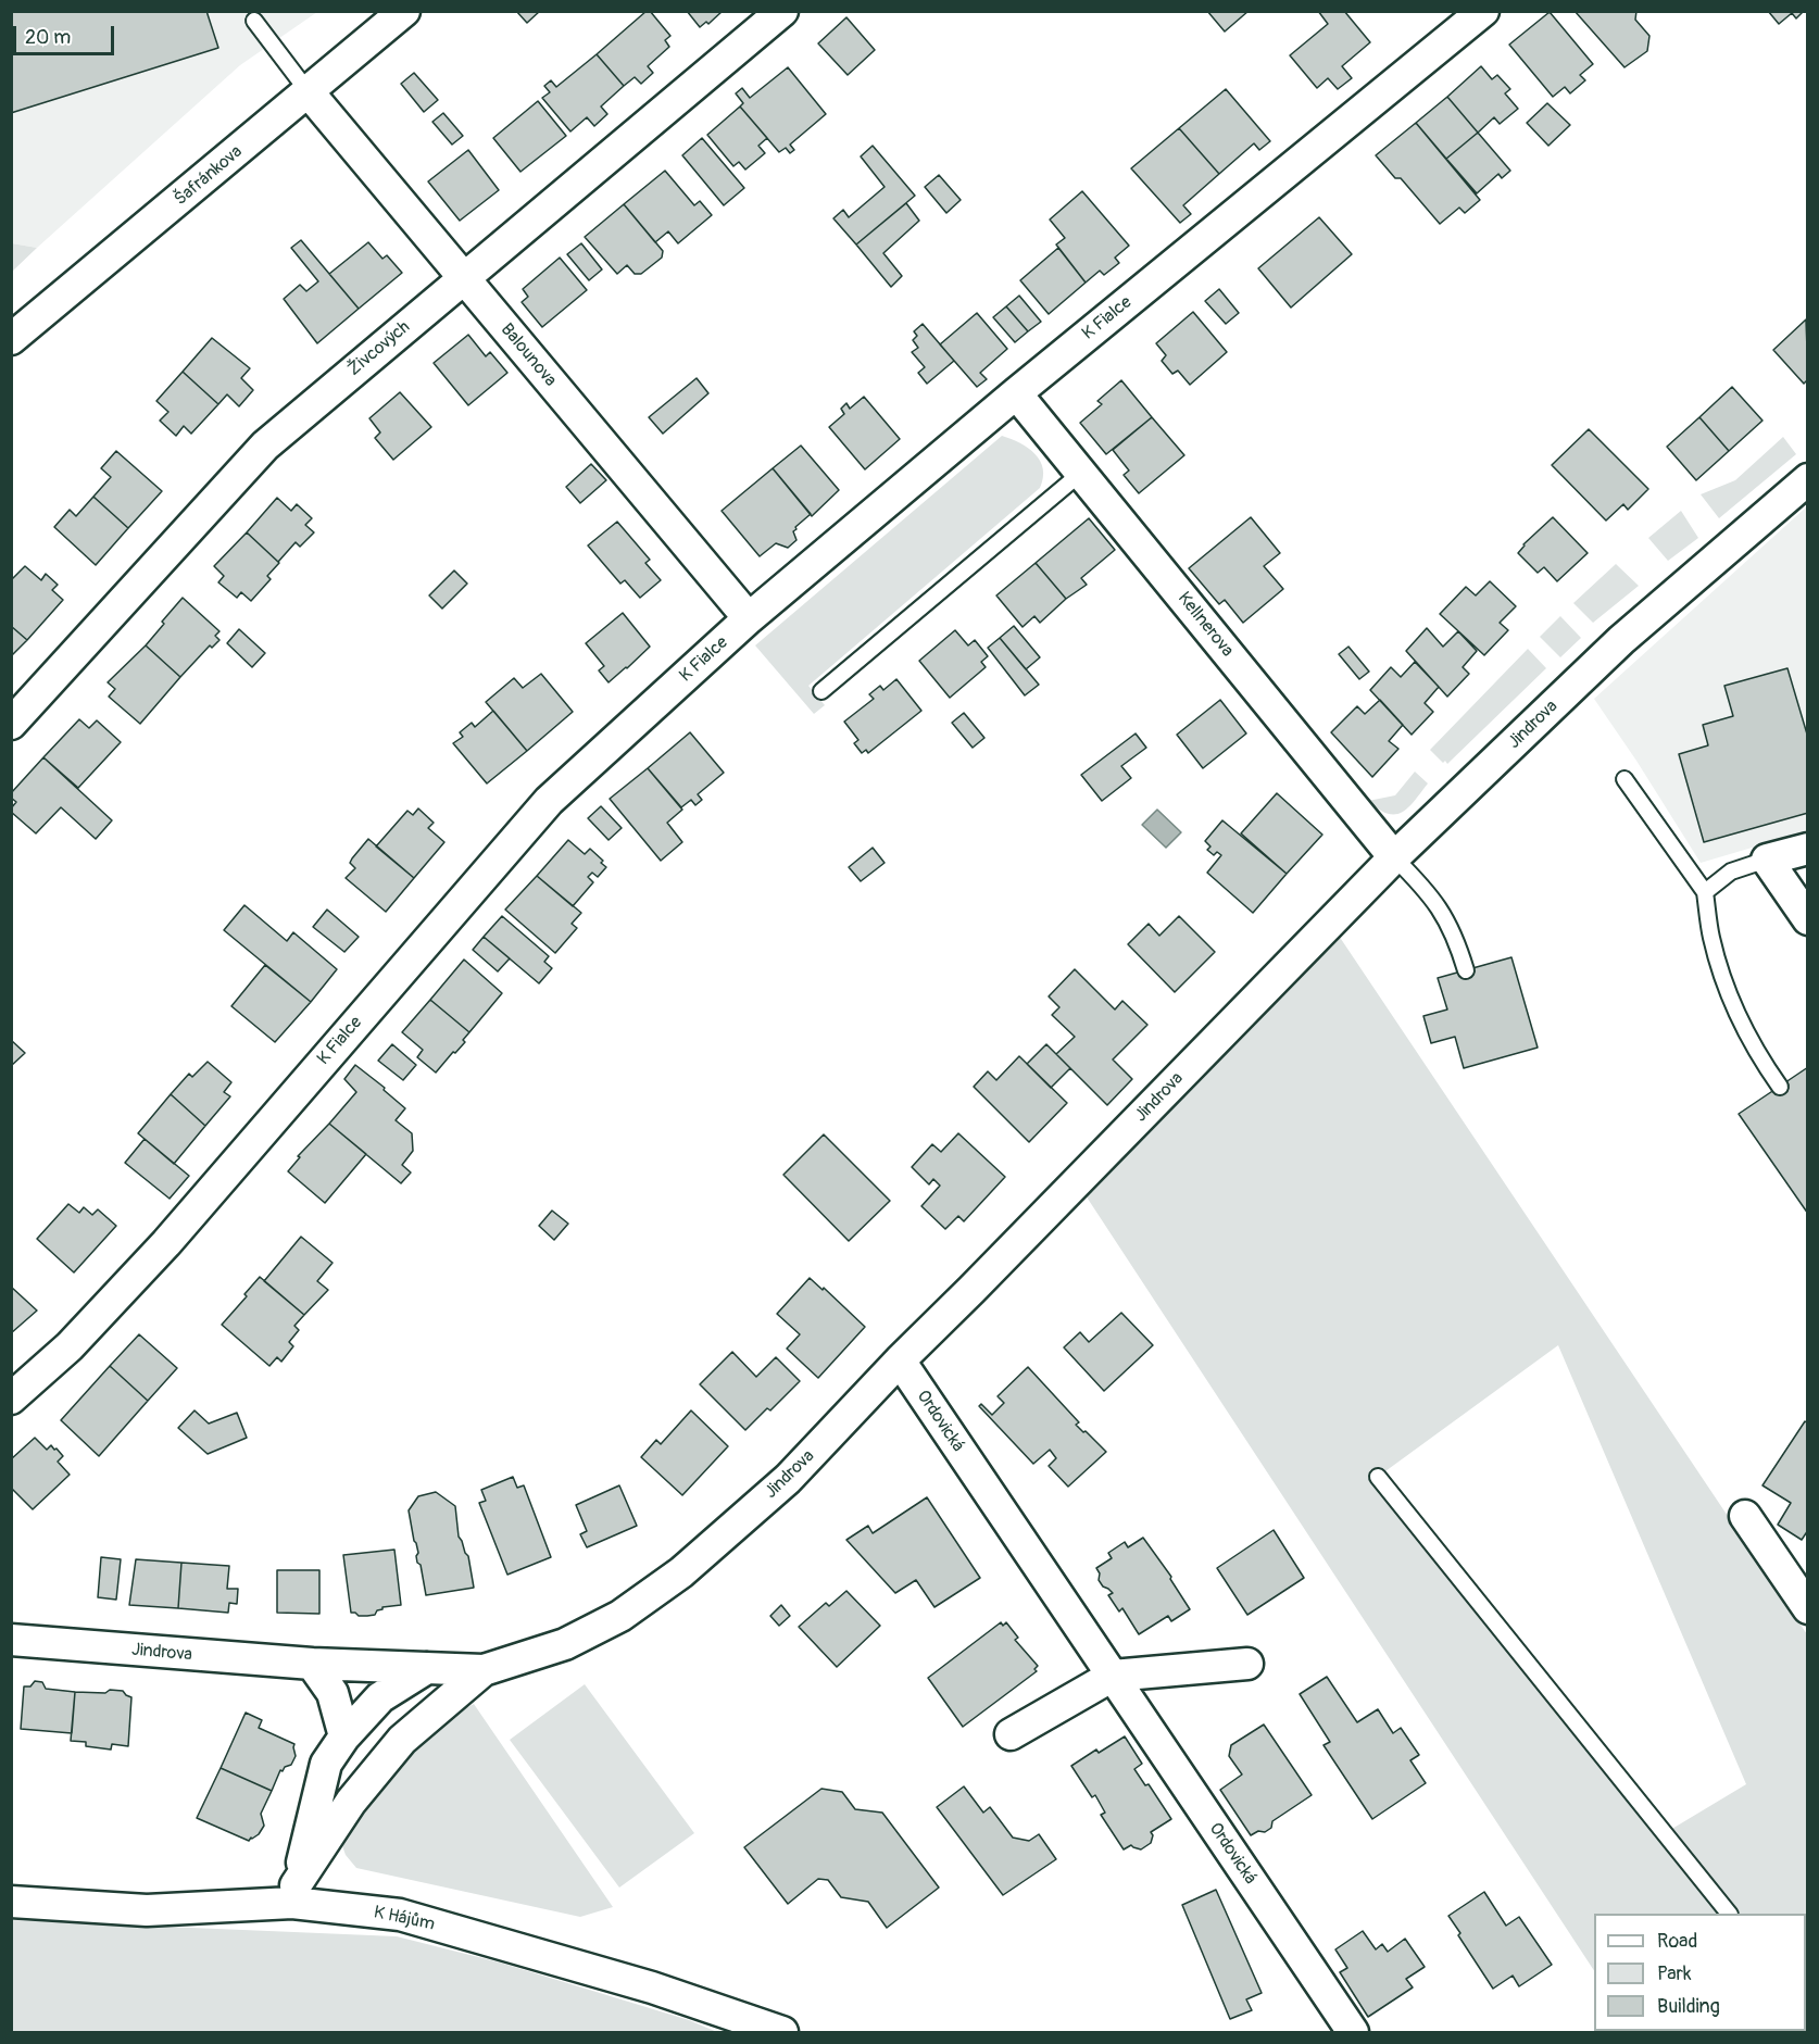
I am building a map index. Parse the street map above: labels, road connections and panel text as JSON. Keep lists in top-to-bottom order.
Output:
{
  "streets": {
    "street": [
      "Šafránkova",
      "K Fialce",
      "Živcových",
      "Balounova",
      "Kellnerova",
      "Jindrova",
      "Ordovická",
      "K Hájům"
    ]
  },
  "crossings": [
    ["Šafránkova", "Balounova"],
    ["K Fialce", "Balounova"],
    ["K Fialce", "Kellnerova"],
    ["Živcových", "Balounova"],
    ["Kellnerova", "Jindrova"],
    ["Jindrova", "Ordovická"],
    ["Jindrova", "K Hájům"]
  ],
  "legend": ["Road", "Park", "Building"],
  "scale_bar": "20 m"
}
